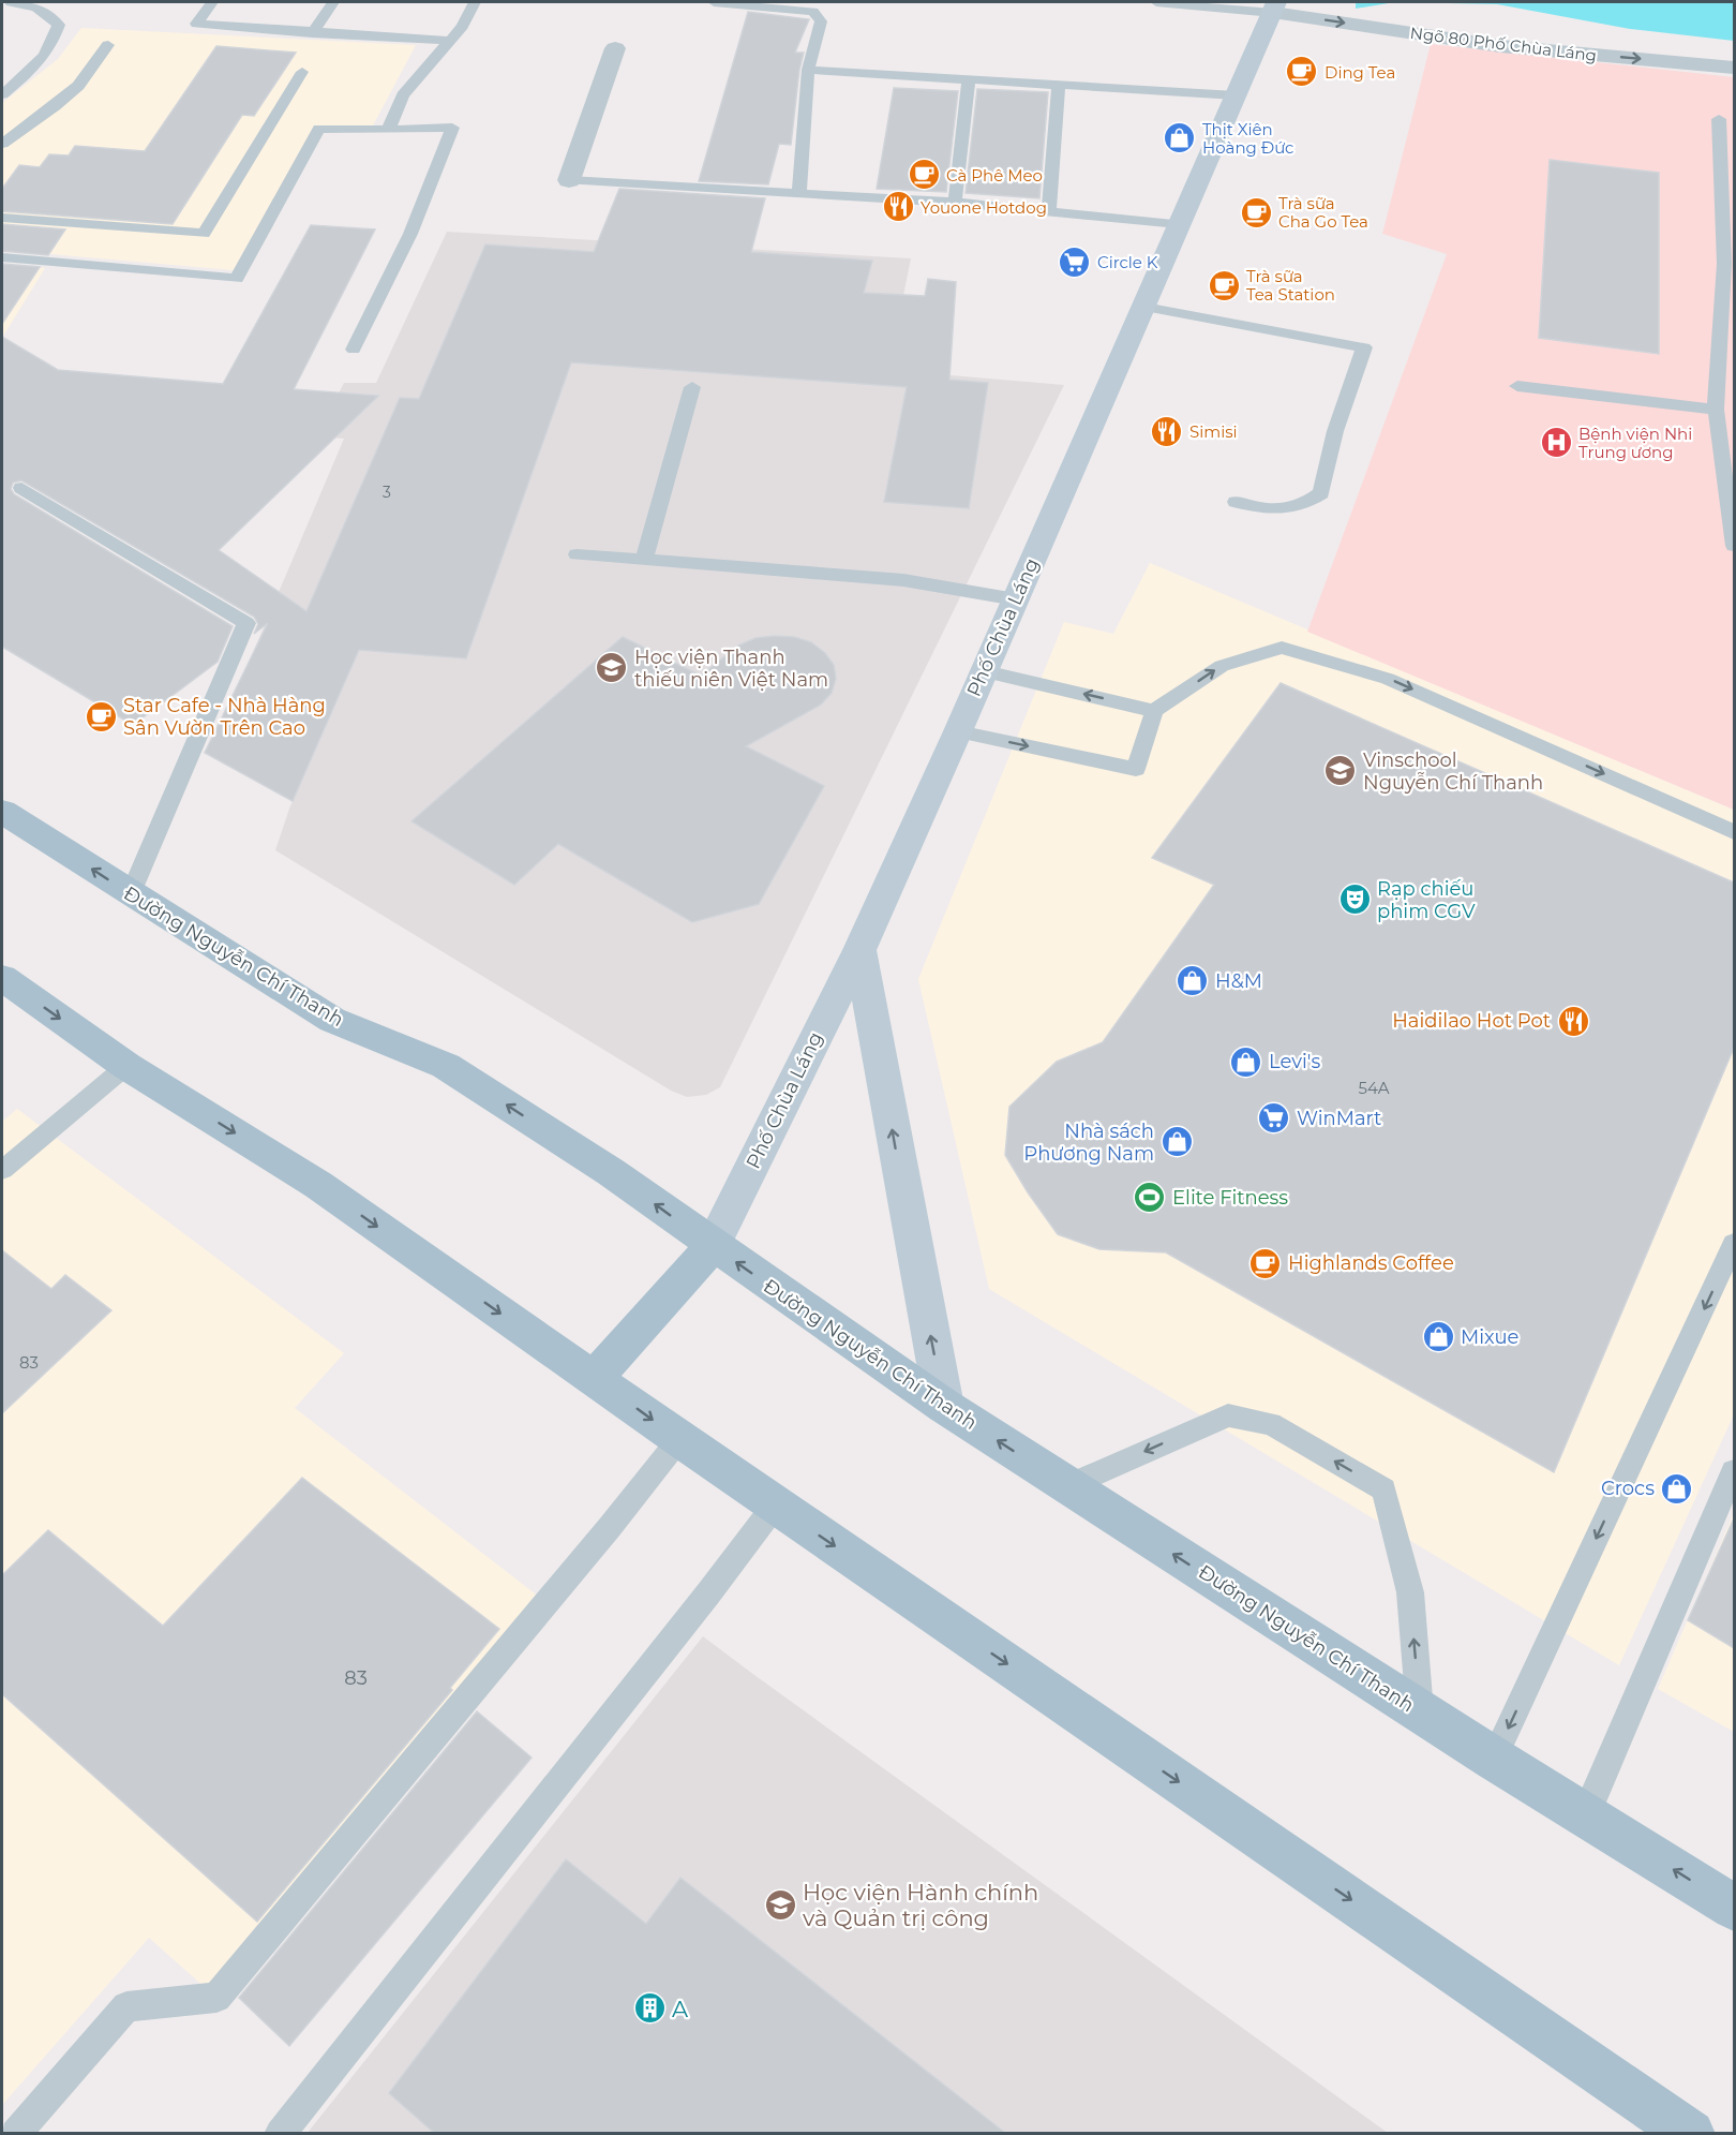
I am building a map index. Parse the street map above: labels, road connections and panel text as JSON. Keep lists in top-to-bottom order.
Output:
{
  "streets": {
    "main road": ["Đường Nguyễn Chí Thanh"],
    "street": ["Ngõ 80 Phố Chùa Láng", "Phố Chùa Láng"]
  },
  "crossings": [
    ["Ngõ 80 Phố Chùa Láng", "Phố Chùa Láng"],
    ["Phố Chùa Láng", "Đường Nguyễn Chí Thanh"]
  ],
  "one_way": ["Ngõ 80 Phố Chùa Láng"],
  "places": {
    "cafe": [
      "Ding Tea",
      "Cà Phê Meo",
      "Trà sữa Cha Go Tea",
      "Trà sữa Tea Station",
      "Star Cafe - Nhà Hàng Sân Vườn Trên Cao",
      "Highlands Coffee"
    ],
    "shop": [
      "Thịt Xiên Hoàng Đức",
      "H&M",
      "Levi's",
      "Nhà sách Phương Nam",
      "Mixue",
      "Crocs"
    ],
    "restaurant": ["Youone Hotdog", "Simisi", "Haidilao Hot Pot"],
    "supermarket": ["Circle K", "WinMart"],
    "hospital": ["Bệnh viện Nhi Trung ương"],
    "school or university": ["Học viện Thanh thiếu niên Việt Nam", "Vinschool Nguyễn Chí Thanh", "Học viện Hành chính và Quản trị công"],
    "theatre": ["Rạp chiếu phim CGV"],
    "sports": ["Elite Fitness"],
    "building": ["A"]
  },
  "house_numbers": [
    "3",
    "54A",
    "83",
    "83"
  ]
}
